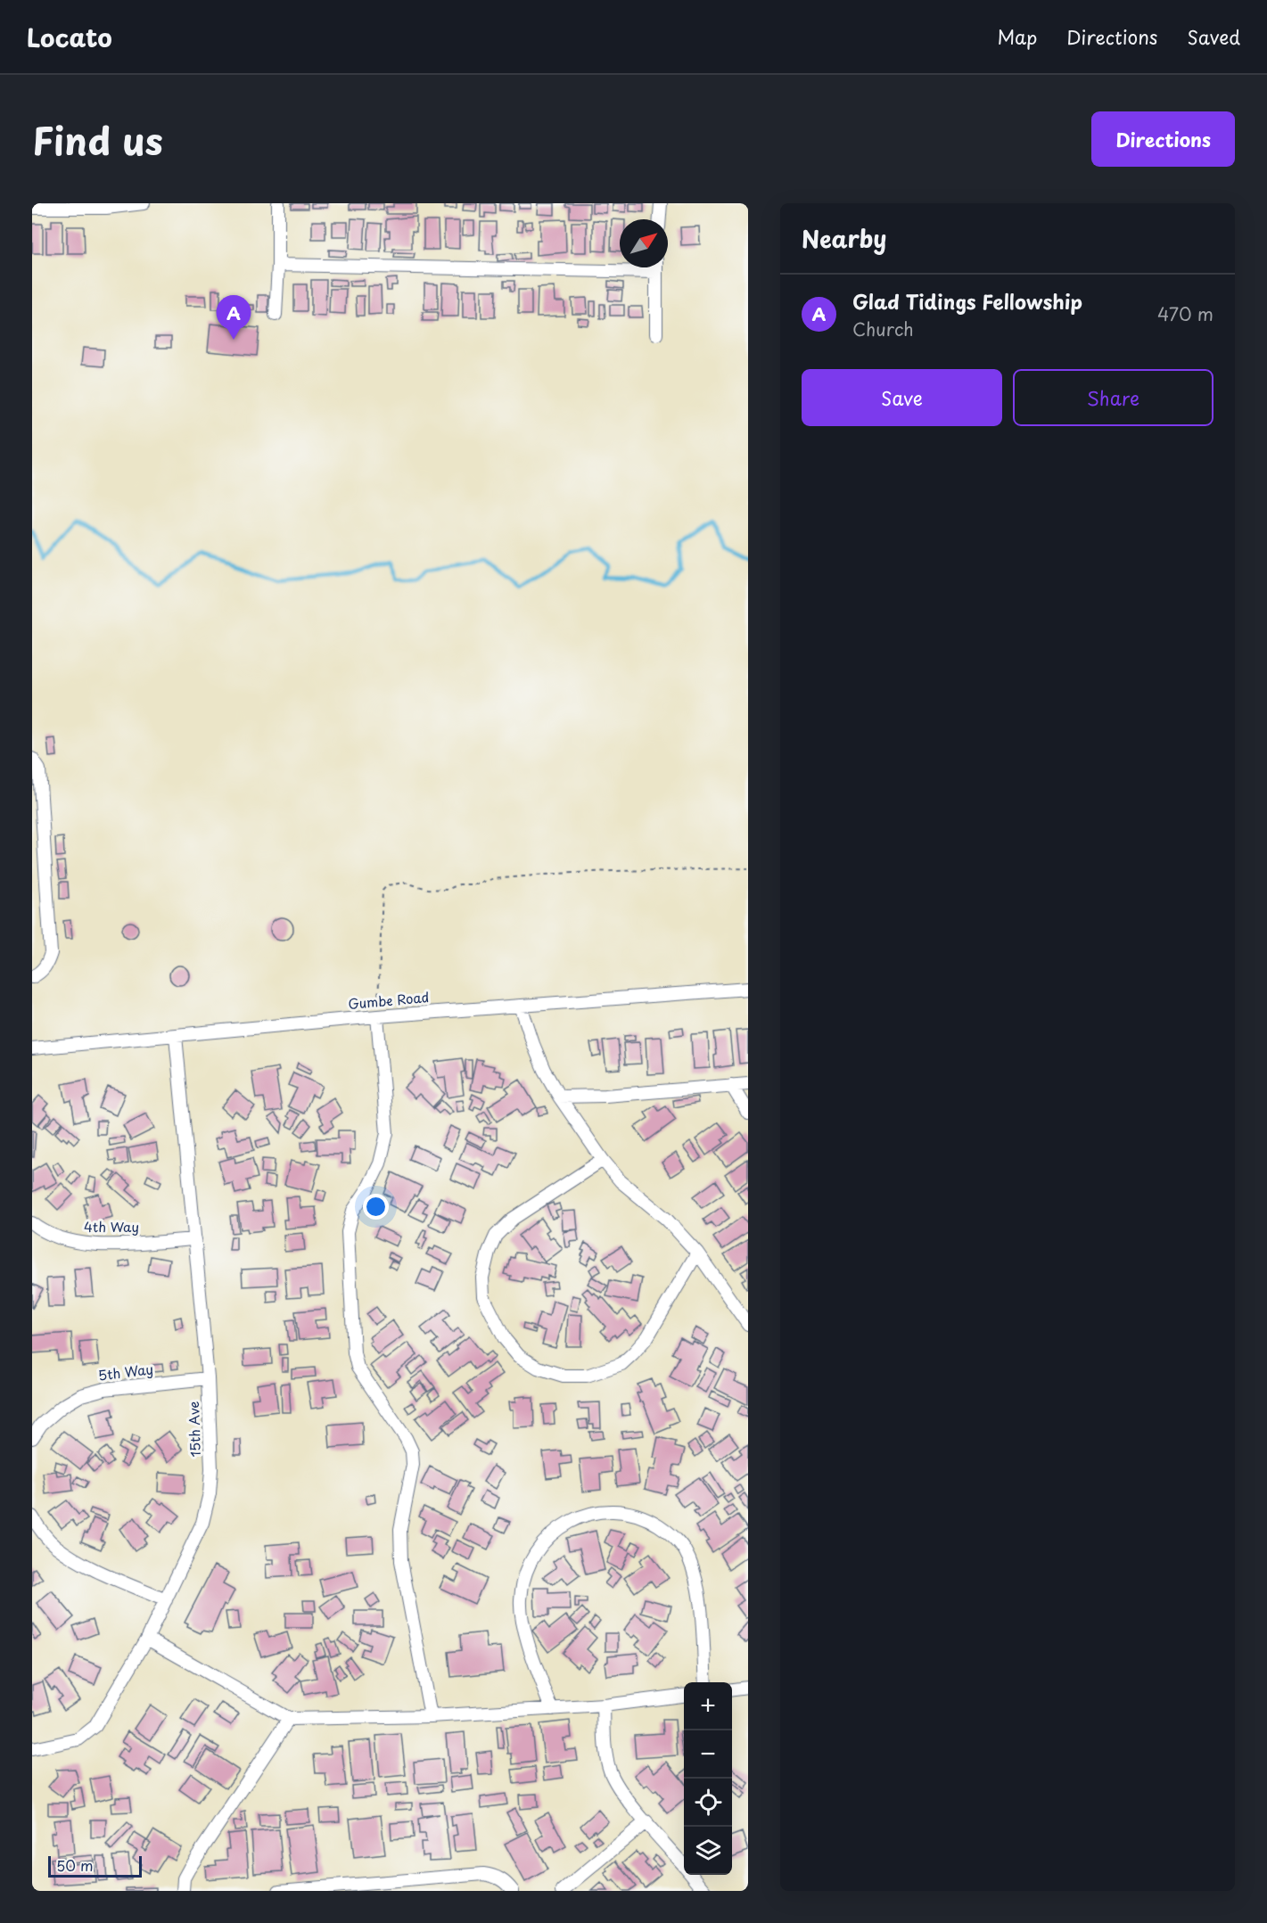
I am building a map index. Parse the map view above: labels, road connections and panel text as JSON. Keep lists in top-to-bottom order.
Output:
{
  "streets": {
    "street": [
      "Gumbe Road",
      "4th Way",
      "5th Way",
      "15th Ave"
    ]
  },
  "crossings": [
    ["Gumbe Road", "15th Ave"],
    ["4th Way", "15th Ave"],
    ["5th Way", "15th Ave"]
  ],
  "scale_bar": "50 m",
  "north": "top right",
  "page": {
    "header": "Locato",
    "nav": ["Map", "Directions", "Saved"],
    "title": "Find us",
    "buttons": [
      "Directions",
      ["Save", "Share"]
    ],
    "heading": "Nearby",
    "list": [
      {
        "mark": "A",
        "name": "Glad Tidings Fellowship",
        "note": "Church",
        "value": "470 m"
      }
    ],
    "pins": "A",
    "map_buttons": ["+", "−"],
    "scale": "50 m"
  }
}
